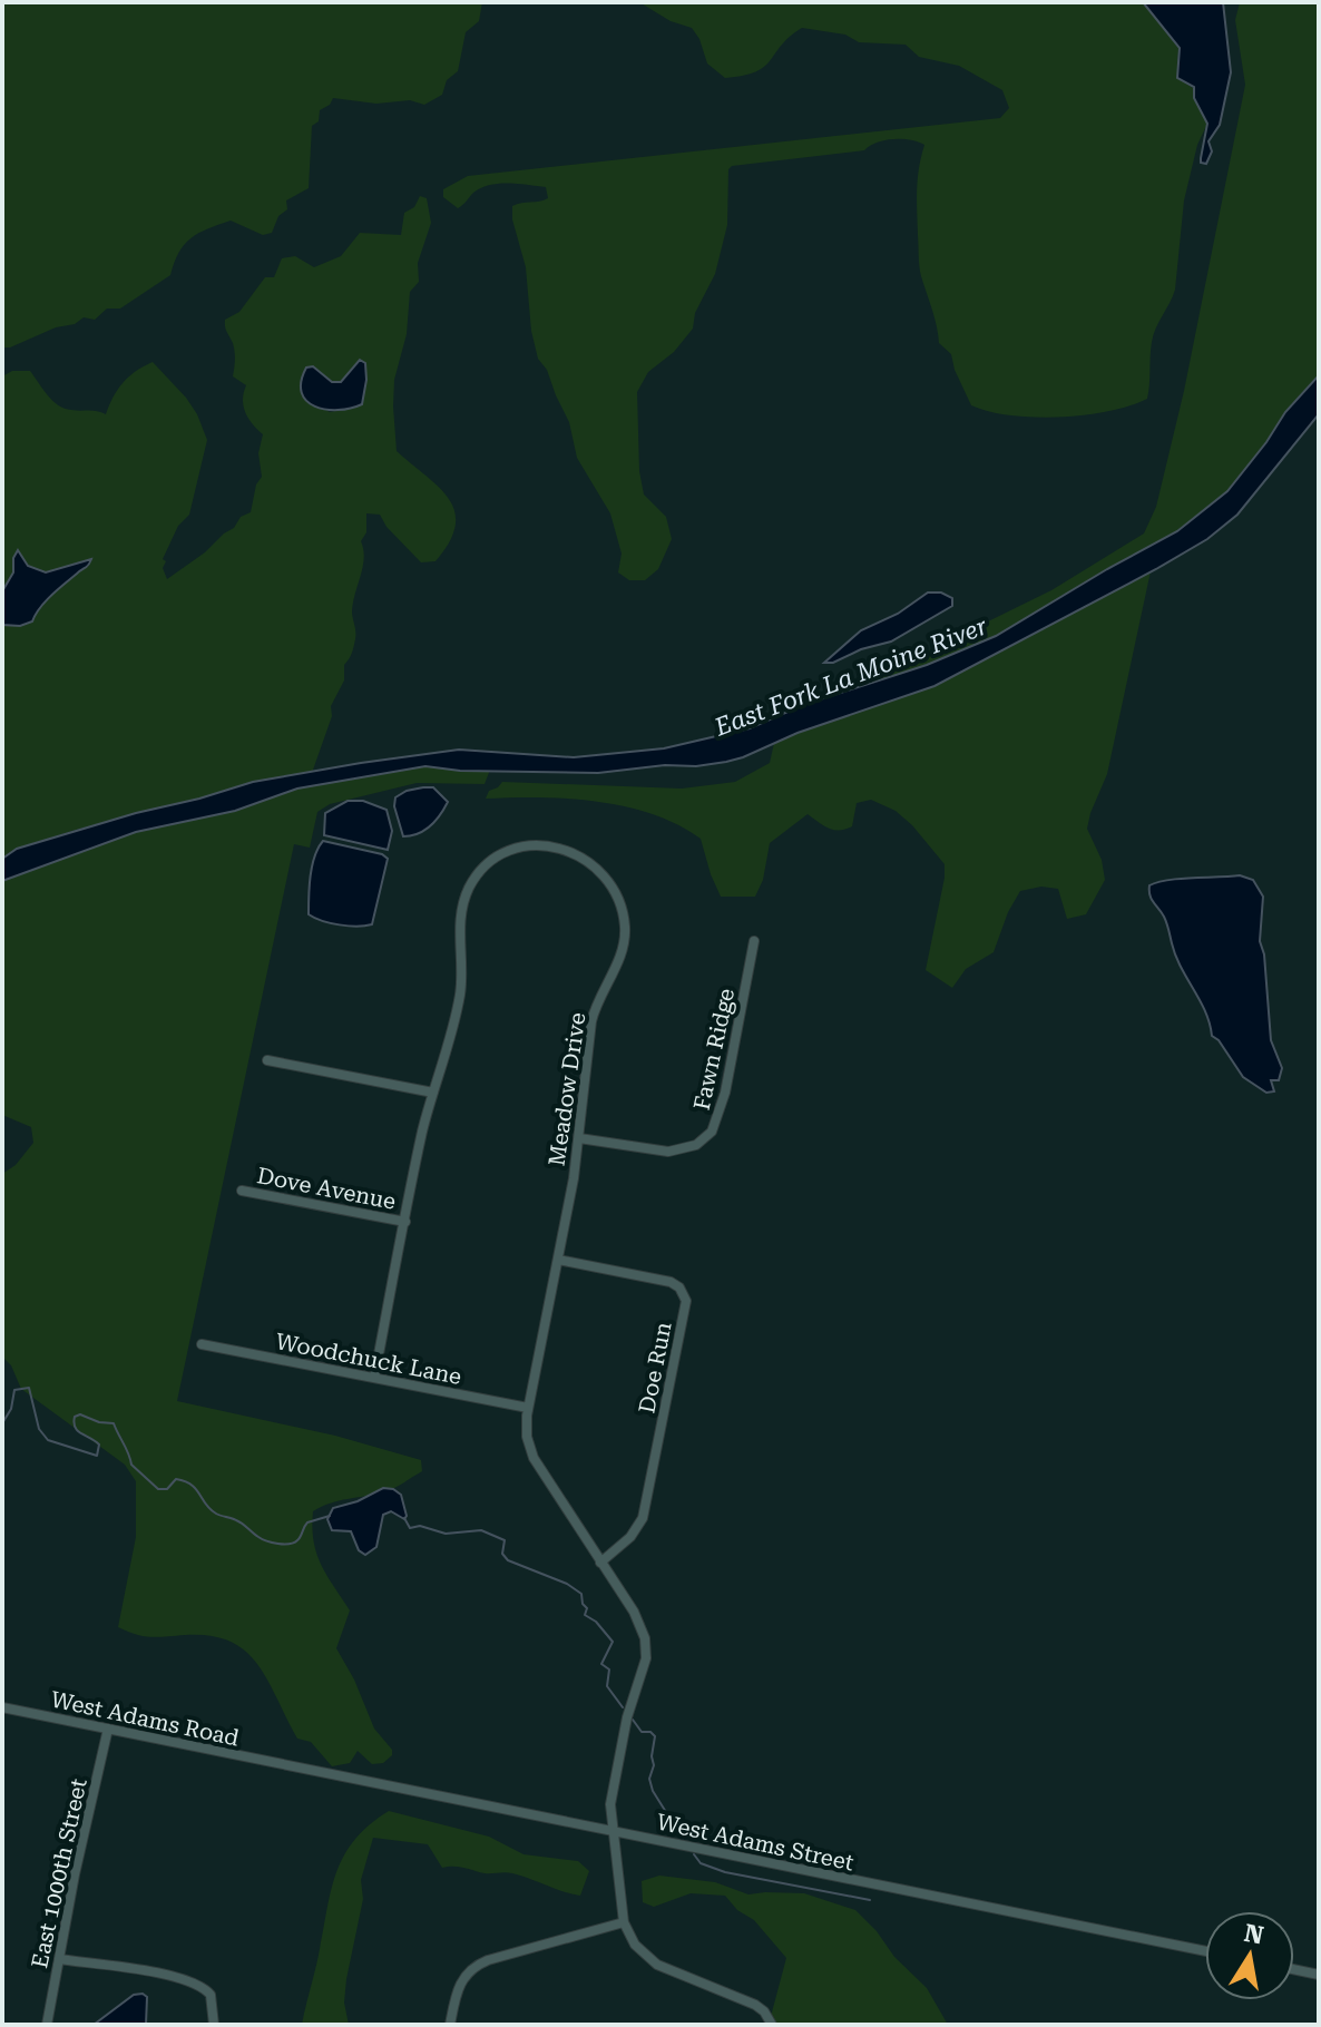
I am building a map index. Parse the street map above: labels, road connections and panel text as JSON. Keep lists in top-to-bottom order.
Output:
{
  "streets": {
    "street": [
      "Fawn Ridge",
      "Meadow Drive",
      "Dove Avenue",
      "Woodchuck Lane",
      "Doe Run",
      "West Adams Road",
      "West Adams Street",
      "East 1000th Street"
    ]
  },
  "crossings": [
    ["Fawn Ridge", "Meadow Drive"],
    ["Meadow Drive", "Dove Avenue"],
    ["Meadow Drive", "Woodchuck Lane"],
    ["Meadow Drive", "Doe Run"],
    ["Meadow Drive", "West Adams Street"],
    ["West Adams Road", "West Adams Street"],
    ["West Adams Road", "East 1000th Street"]
  ],
  "water": ["East Fork La Moine River"],
  "north": "top"
}
